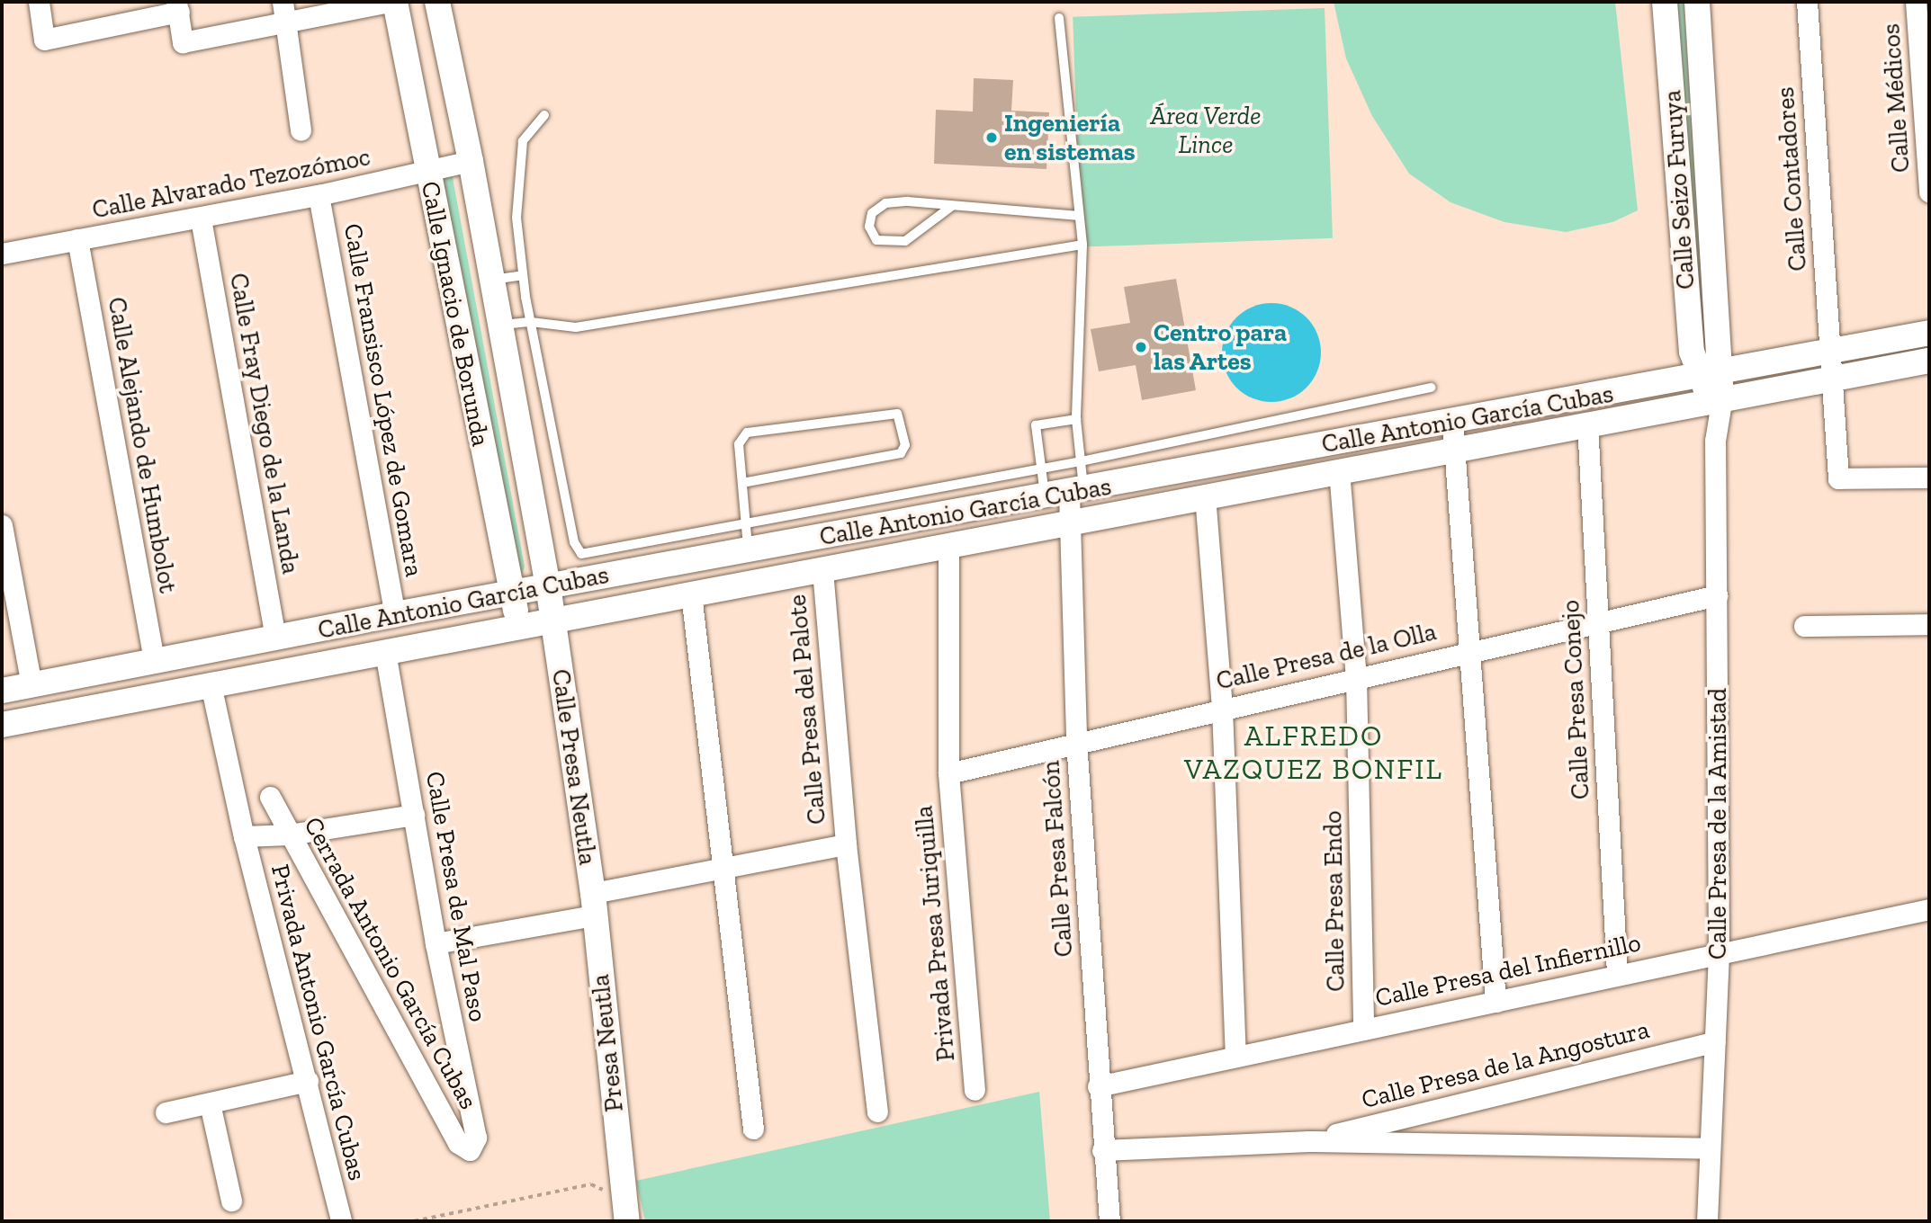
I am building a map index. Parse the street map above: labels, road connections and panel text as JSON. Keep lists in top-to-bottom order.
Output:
{
  "streets": {
    "street": [
      "Calle Médicos",
      "Calle Contadores",
      "Calle Alvarado Tezozómoc",
      "Calle Seizo Furuya",
      "Calle Ignacio de Borunda",
      "Calle Fransisco López de Gomara",
      "Calle Antonio García Cubas",
      "Calle Fray Diego de la Landa",
      "Calle Alejando de Humbolot",
      "Calle Presa de la Olla",
      "Calle Presa Conejo",
      "Calle Presa del Palote",
      "Calle Presa Neutla",
      "Calle Presa de la Amistad",
      "Calle Presa Falcón",
      "Calle Presa de Mal Paso",
      "Calle Presa Endo",
      "Privada Presa Juriquilla",
      "Cerrada Antonio García Cubas",
      "Calle Presa del Infiernillo",
      "Privada Antonio García Cubas",
      "Presa Neutla",
      "Calle Presa de la Angostura"
    ]
  },
  "crossings": [
    ["Calle Contadores", "Calle Antonio García Cubas"],
    ["Calle Alvarado Tezozómoc", "Calle Ignacio de Borunda"],
    ["Calle Alvarado Tezozómoc", "Calle Fransisco López de Gomara"],
    ["Calle Alvarado Tezozómoc", "Calle Fray Diego de la Landa"],
    ["Calle Alvarado Tezozómoc", "Calle Alejando de Humbolot"],
    ["Calle Seizo Furuya", "Calle Antonio García Cubas"],
    ["Calle Seizo Furuya", "Calle Presa de la Amistad"],
    ["Calle Ignacio de Borunda", "Calle Antonio García Cubas"],
    ["Calle Ignacio de Borunda", "Calle Presa Neutla"],
    ["Calle Fransisco López de Gomara", "Calle Antonio García Cubas"],
    ["Calle Antonio García Cubas", "Calle Fray Diego de la Landa"],
    ["Calle Antonio García Cubas", "Calle Alejando de Humbolot"],
    ["Calle Antonio García Cubas", "Calle Presa Conejo"],
    ["Calle Antonio García Cubas", "Calle Presa del Palote"],
    ["Calle Antonio García Cubas", "Calle Presa Neutla"],
    ["Calle Antonio García Cubas", "Calle Presa de la Amistad"],
    ["Calle Antonio García Cubas", "Calle Presa Falcón"],
    ["Calle Antonio García Cubas", "Calle Presa de Mal Paso"],
    ["Calle Antonio García Cubas", "Calle Presa Endo"],
    ["Calle Antonio García Cubas", "Privada Presa Juriquilla"],
    ["Calle Presa de la Olla", "Calle Presa Conejo"],
    ["Calle Presa de la Olla", "Calle Presa de la Amistad"],
    ["Calle Presa de la Olla", "Calle Presa Falcón"],
    ["Calle Presa de la Olla", "Calle Presa Endo"],
    ["Calle Presa de la Olla", "Privada Presa Juriquilla"],
    ["Calle Presa Conejo", "Calle Presa del Infiernillo"],
    ["Calle Presa Neutla", "Presa Neutla"],
    ["Calle Presa de la Amistad", "Calle Presa del Infiernillo"],
    ["Calle Presa de la Amistad", "Calle Presa de la Angostura"],
    ["Calle Presa Falcón", "Calle Presa del Infiernillo"],
    ["Calle Presa Falcón", "Calle Presa de la Angostura"],
    ["Calle Presa de Mal Paso", "Cerrada Antonio García Cubas"],
    ["Calle Presa Endo", "Calle Presa del Infiernillo"]
  ],
  "districts": ["ALFREDO VAZQUEZ BONFIL"],
  "parks": ["Área Verde Lince"],
  "places": ["Ingeniería en sistemas", "Centro para las Artes"]
}
